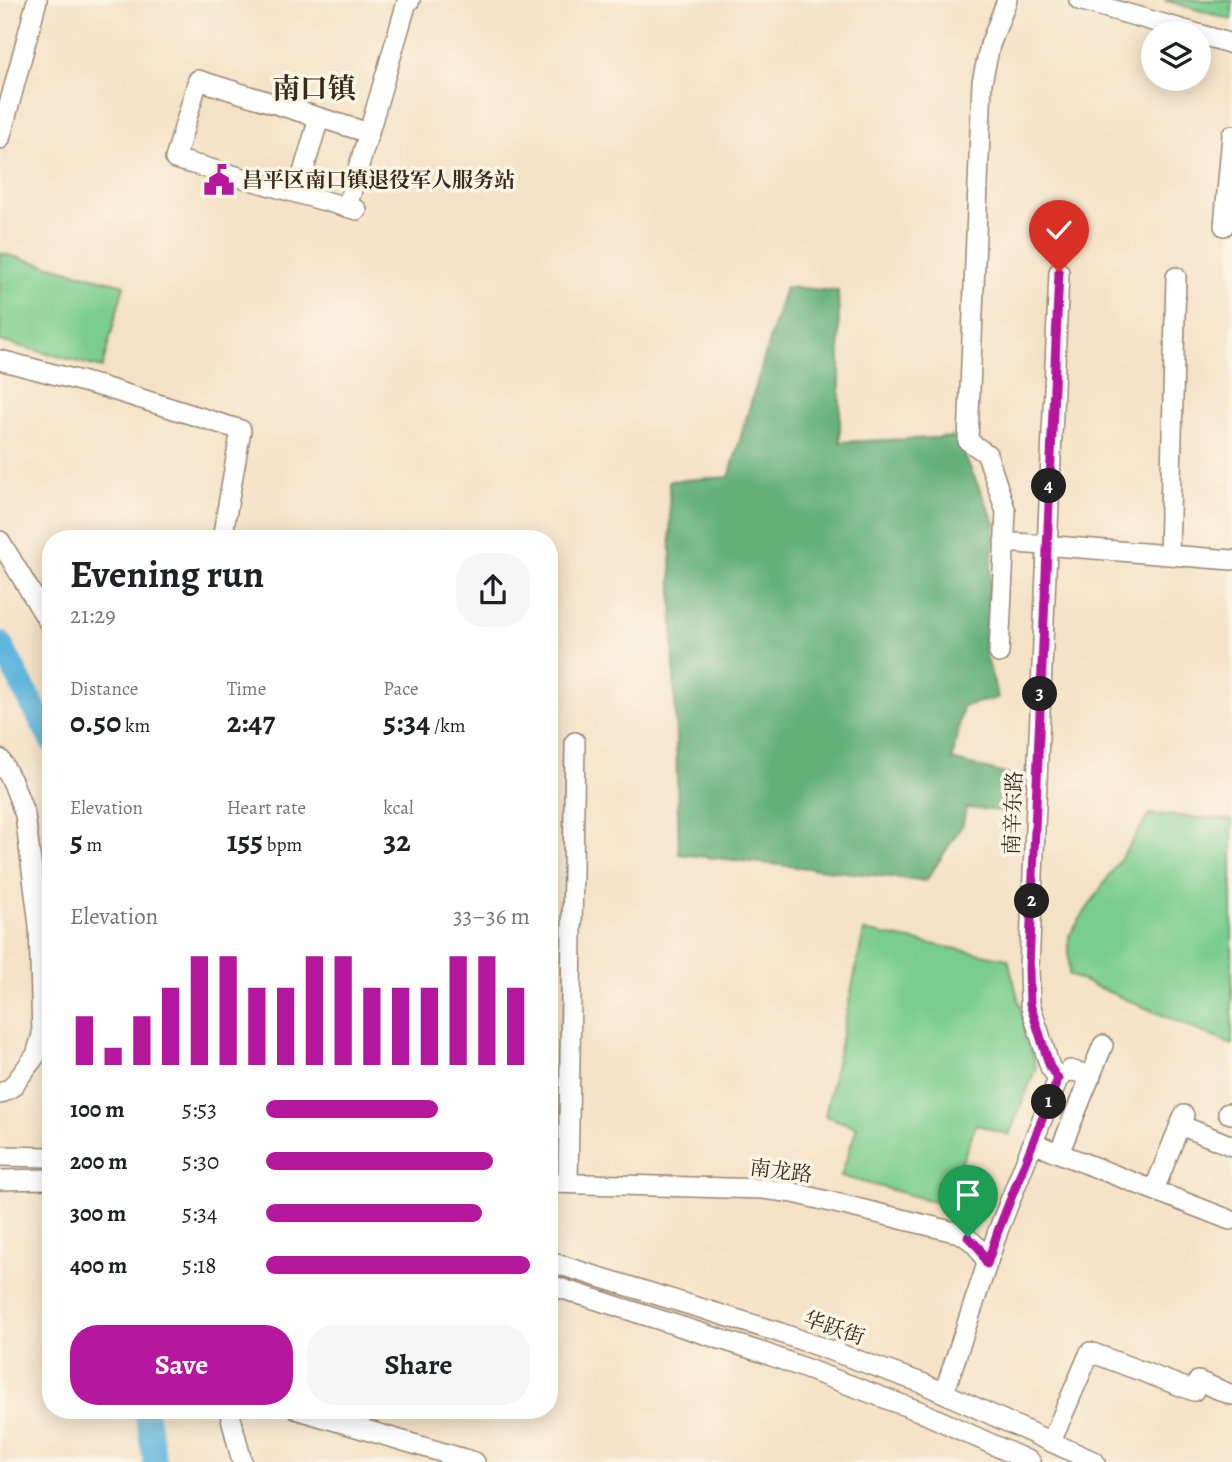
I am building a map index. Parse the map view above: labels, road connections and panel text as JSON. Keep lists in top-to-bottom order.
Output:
{
  "streets": {
    "street": ["南辛东路", "南龙路", "华跃街"]
  },
  "districts": ["南口镇"],
  "places": {
    "public building": ["昌平区南口镇退役军人服务站"]
  },
  "page": {
    "pins": [
      "4",
      "3",
      "2",
      "1"
    ],
    "heading": ["Evening run", "21:29"],
    "stats": [
      ["Distance", "0.50 km"],
      ["Time", "2:47"],
      ["Pace", "5:34 /km"],
      ["Elevation", "5 m"],
      ["Heart rate", "155 bpm"],
      ["kcal", "32"]
    ],
    "chart": ["Elevation", "33–36 m"],
    "list": [
      {
        "name": "100 m",
        "note": "5:53"
      },
      {
        "name": "200 m",
        "note": "5:30"
      },
      {
        "name": "300 m",
        "note": "5:34"
      },
      {
        "name": "400 m",
        "note": "5:18"
      }
    ],
    "buttons": ["Save", "Share"]
  }
}
